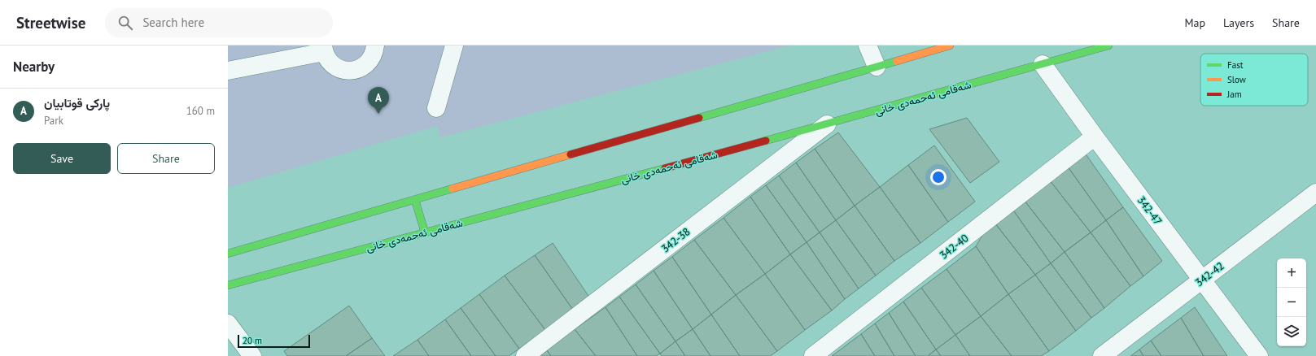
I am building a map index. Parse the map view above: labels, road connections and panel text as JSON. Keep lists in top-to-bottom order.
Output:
{
  "streets": {
    "main road": ["شەقامی ئەحمەدی خانی"],
    "street": [
      "342-47",
      "342-38",
      "342-40",
      "342-42"
    ]
  },
  "crossings": [
    ["شەقامی ئەحمەدی خانی", "342-47"],
    ["شەقامی ئەحمەدی خانی", "342-38"],
    ["342-47", "342-40"],
    ["342-47", "342-42"]
  ],
  "legend": ["Fast", "Slow", "Jam"],
  "scale_bar": "20 m",
  "page": {
    "header": "Streetwise",
    "search": "Search here",
    "nav": ["Map", "Layers", "Share"],
    "heading": "Nearby",
    "pins": "A",
    "list": [
      {
        "mark": "A",
        "name": "پارکی قوتابیان",
        "note": "Park",
        "value": "160 m"
      }
    ],
    "buttons": ["Save", "Share"],
    "map_buttons": ["+", "−"],
    "scale": "20 m"
  }
}
